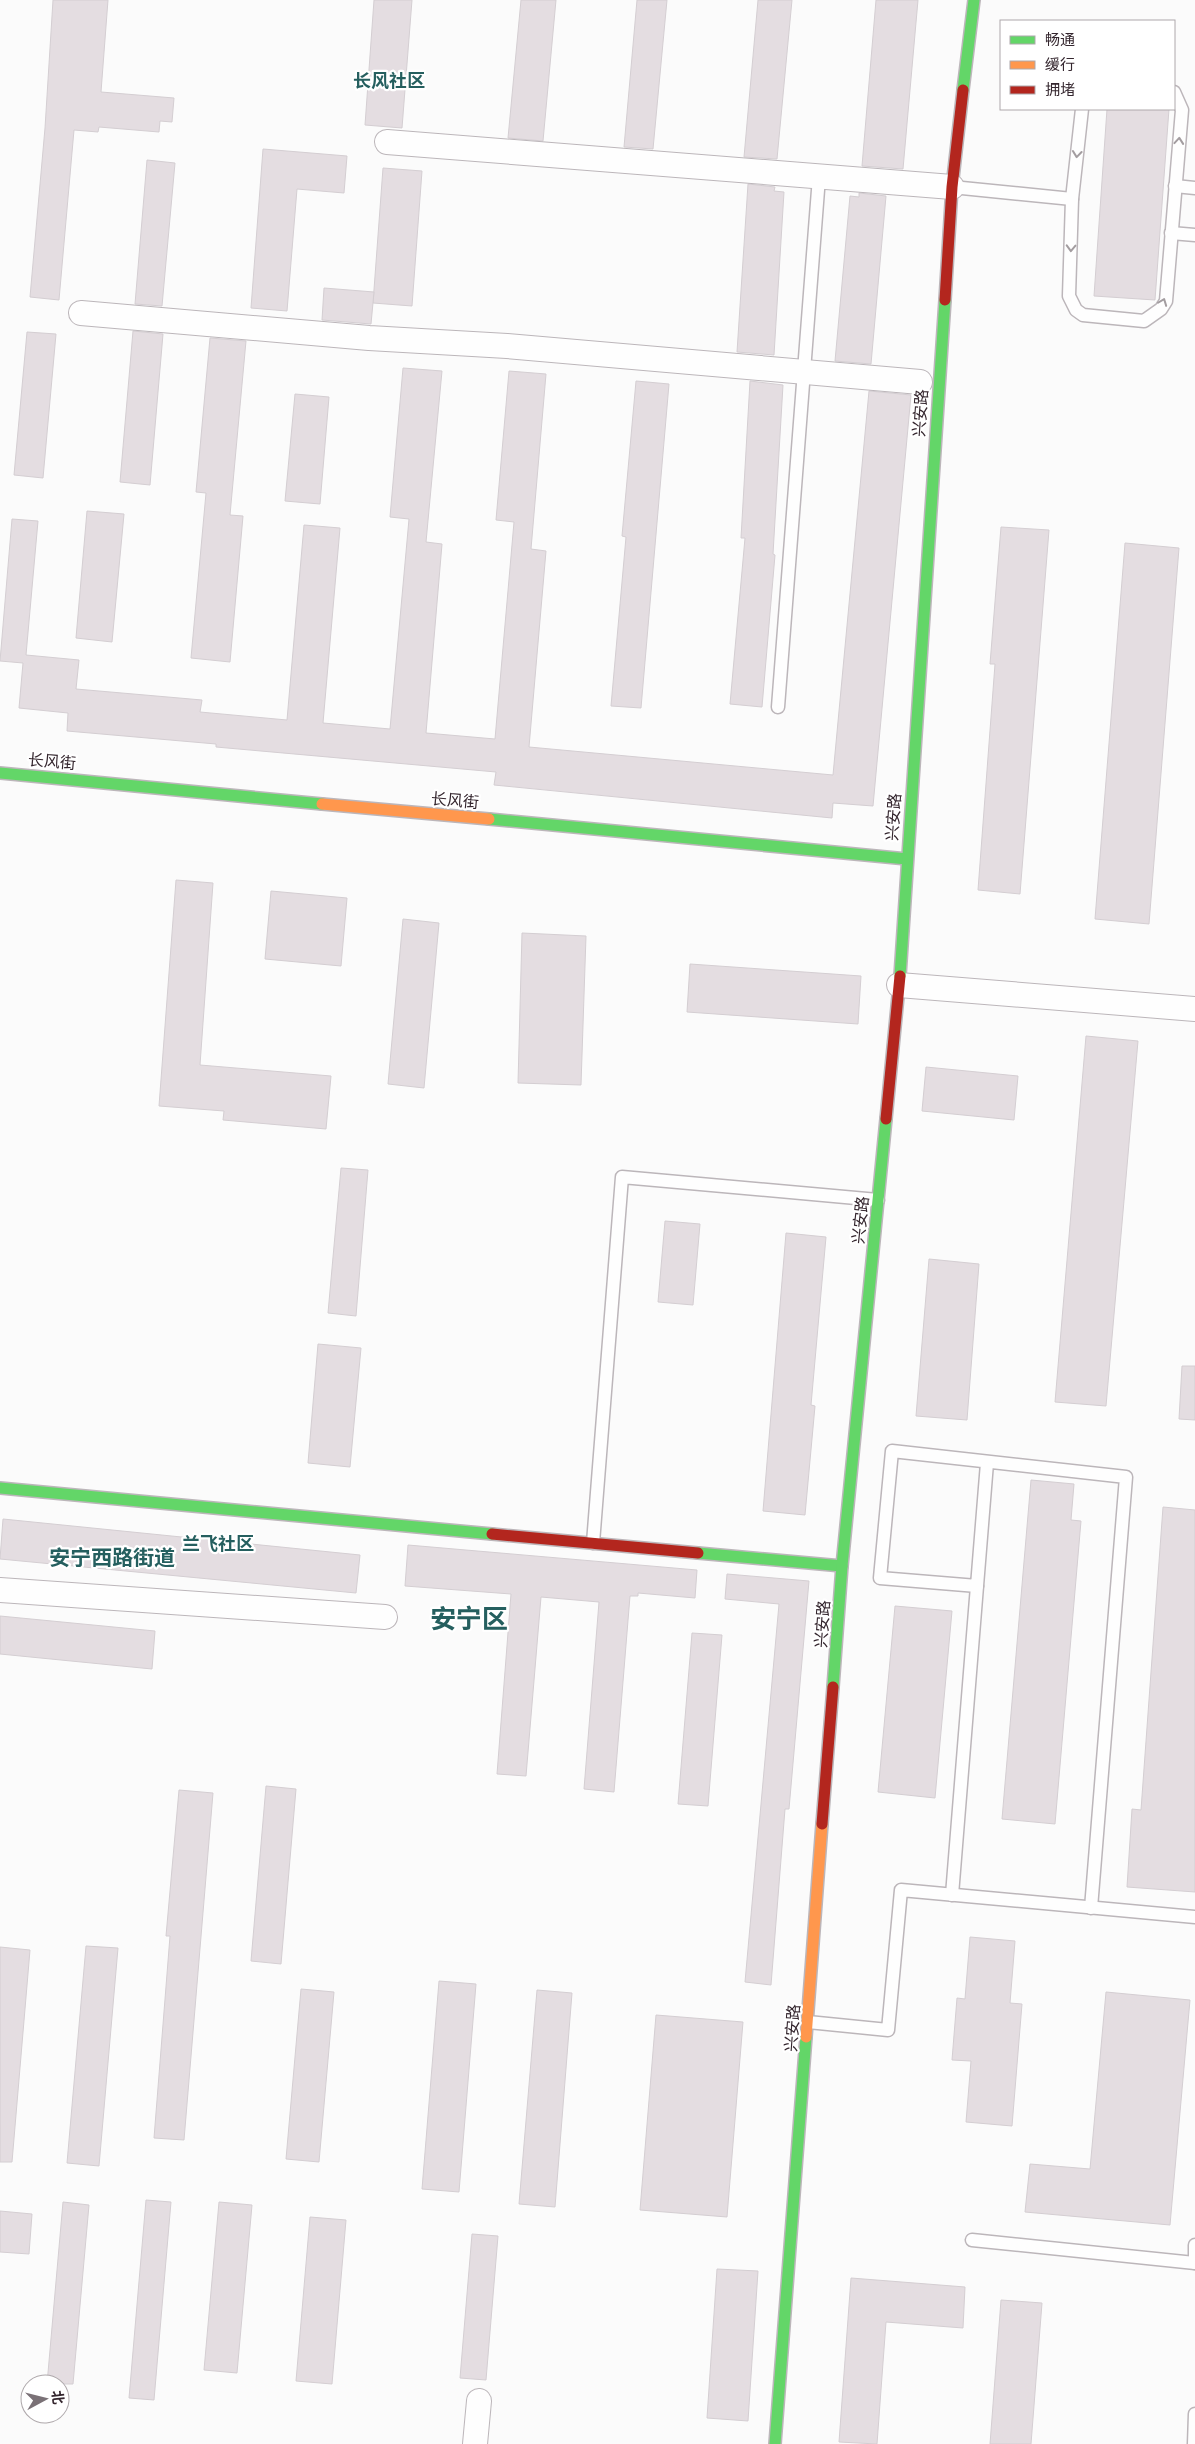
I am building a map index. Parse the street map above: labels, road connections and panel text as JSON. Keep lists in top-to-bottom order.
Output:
{
  "streets": {
    "street": ["兴安路", "长风街"]
  },
  "crossings": [
    ["兴安路", "长风街"]
  ],
  "districts": [
    "长风社区",
    "兰飞社区",
    "安宁西路街道",
    "安宁区"
  ],
  "legend": ["畅通", "缓行", "拥堵"],
  "north": "right"
}
